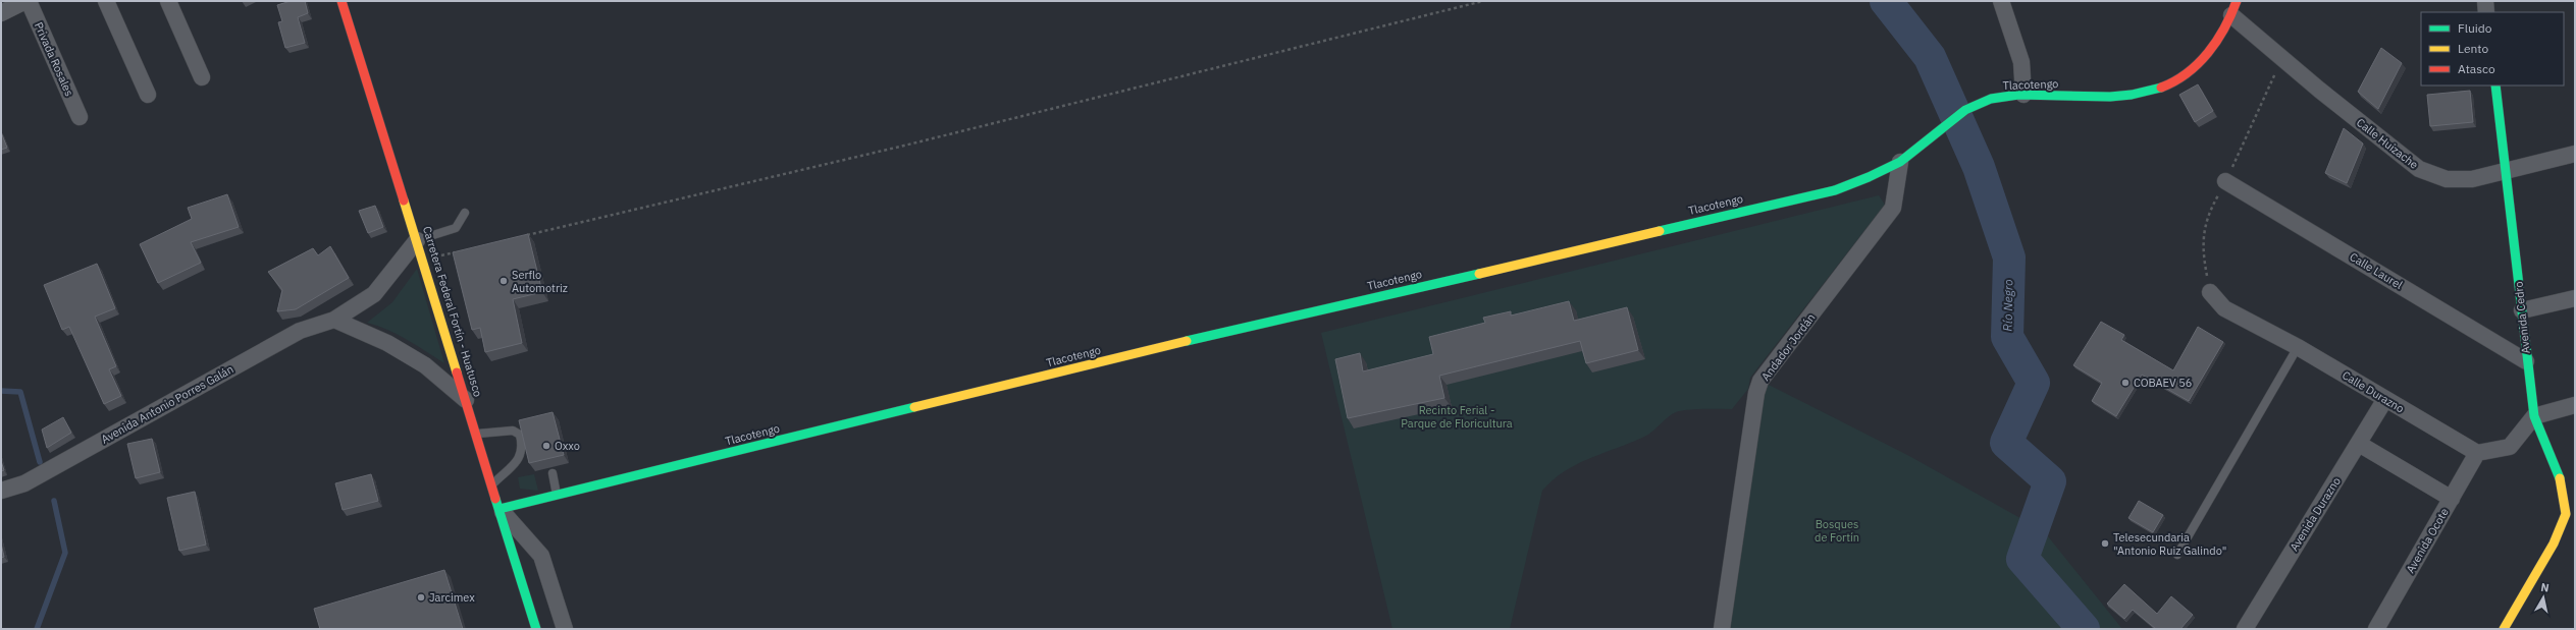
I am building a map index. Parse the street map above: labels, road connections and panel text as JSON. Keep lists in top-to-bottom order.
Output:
{
  "streets": {
    "street": [
      "Privada Rosales",
      "Tlacotengo",
      "Calle Huizache",
      "Calle Laurel",
      "Carretera Federal Fortín - Huatusco",
      "Avenida Cedro",
      "Andador Jordán",
      "Calle Durazno",
      "Avenida Antonio Porres Galán",
      "Avenida Durazno",
      "Avenida Ocote"
    ]
  },
  "crossings": [
    ["Tlacotengo", "Calle Huizache"],
    ["Tlacotengo", "Carretera Federal Fortín - Huatusco"],
    ["Tlacotengo", "Andador Jordán"],
    ["Calle Huizache", "Avenida Cedro"],
    ["Calle Laurel", "Avenida Cedro"],
    ["Carretera Federal Fortín - Huatusco", "Avenida Antonio Porres Galán"],
    ["Calle Durazno", "Avenida Durazno"],
    ["Calle Durazno", "Avenida Ocote"]
  ],
  "water": ["Río Negro"],
  "parks": ["Recinto Ferial - Parque de Floricultura", "Bosques de Fortín"],
  "places": [
    "Serflo Automotriz",
    "COBAEV 56",
    "Oxxo",
    "Telesecundaria \"Antonio Ruiz Galindo\"",
    "Jarcimex"
  ],
  "legend": ["Fluido", "Lento", "Atasco"],
  "north": "top"
}
